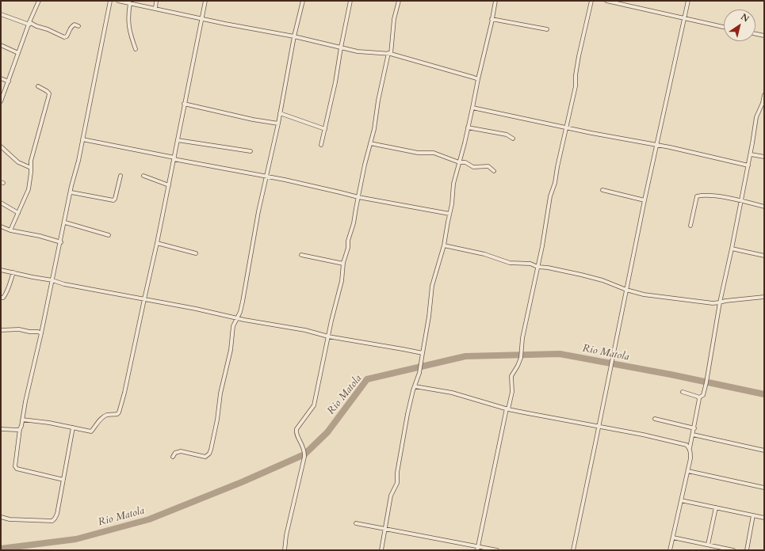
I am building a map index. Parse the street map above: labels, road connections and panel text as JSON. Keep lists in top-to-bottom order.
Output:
{
  "water": ["Rio Matola"],
  "north": "top right"
}
